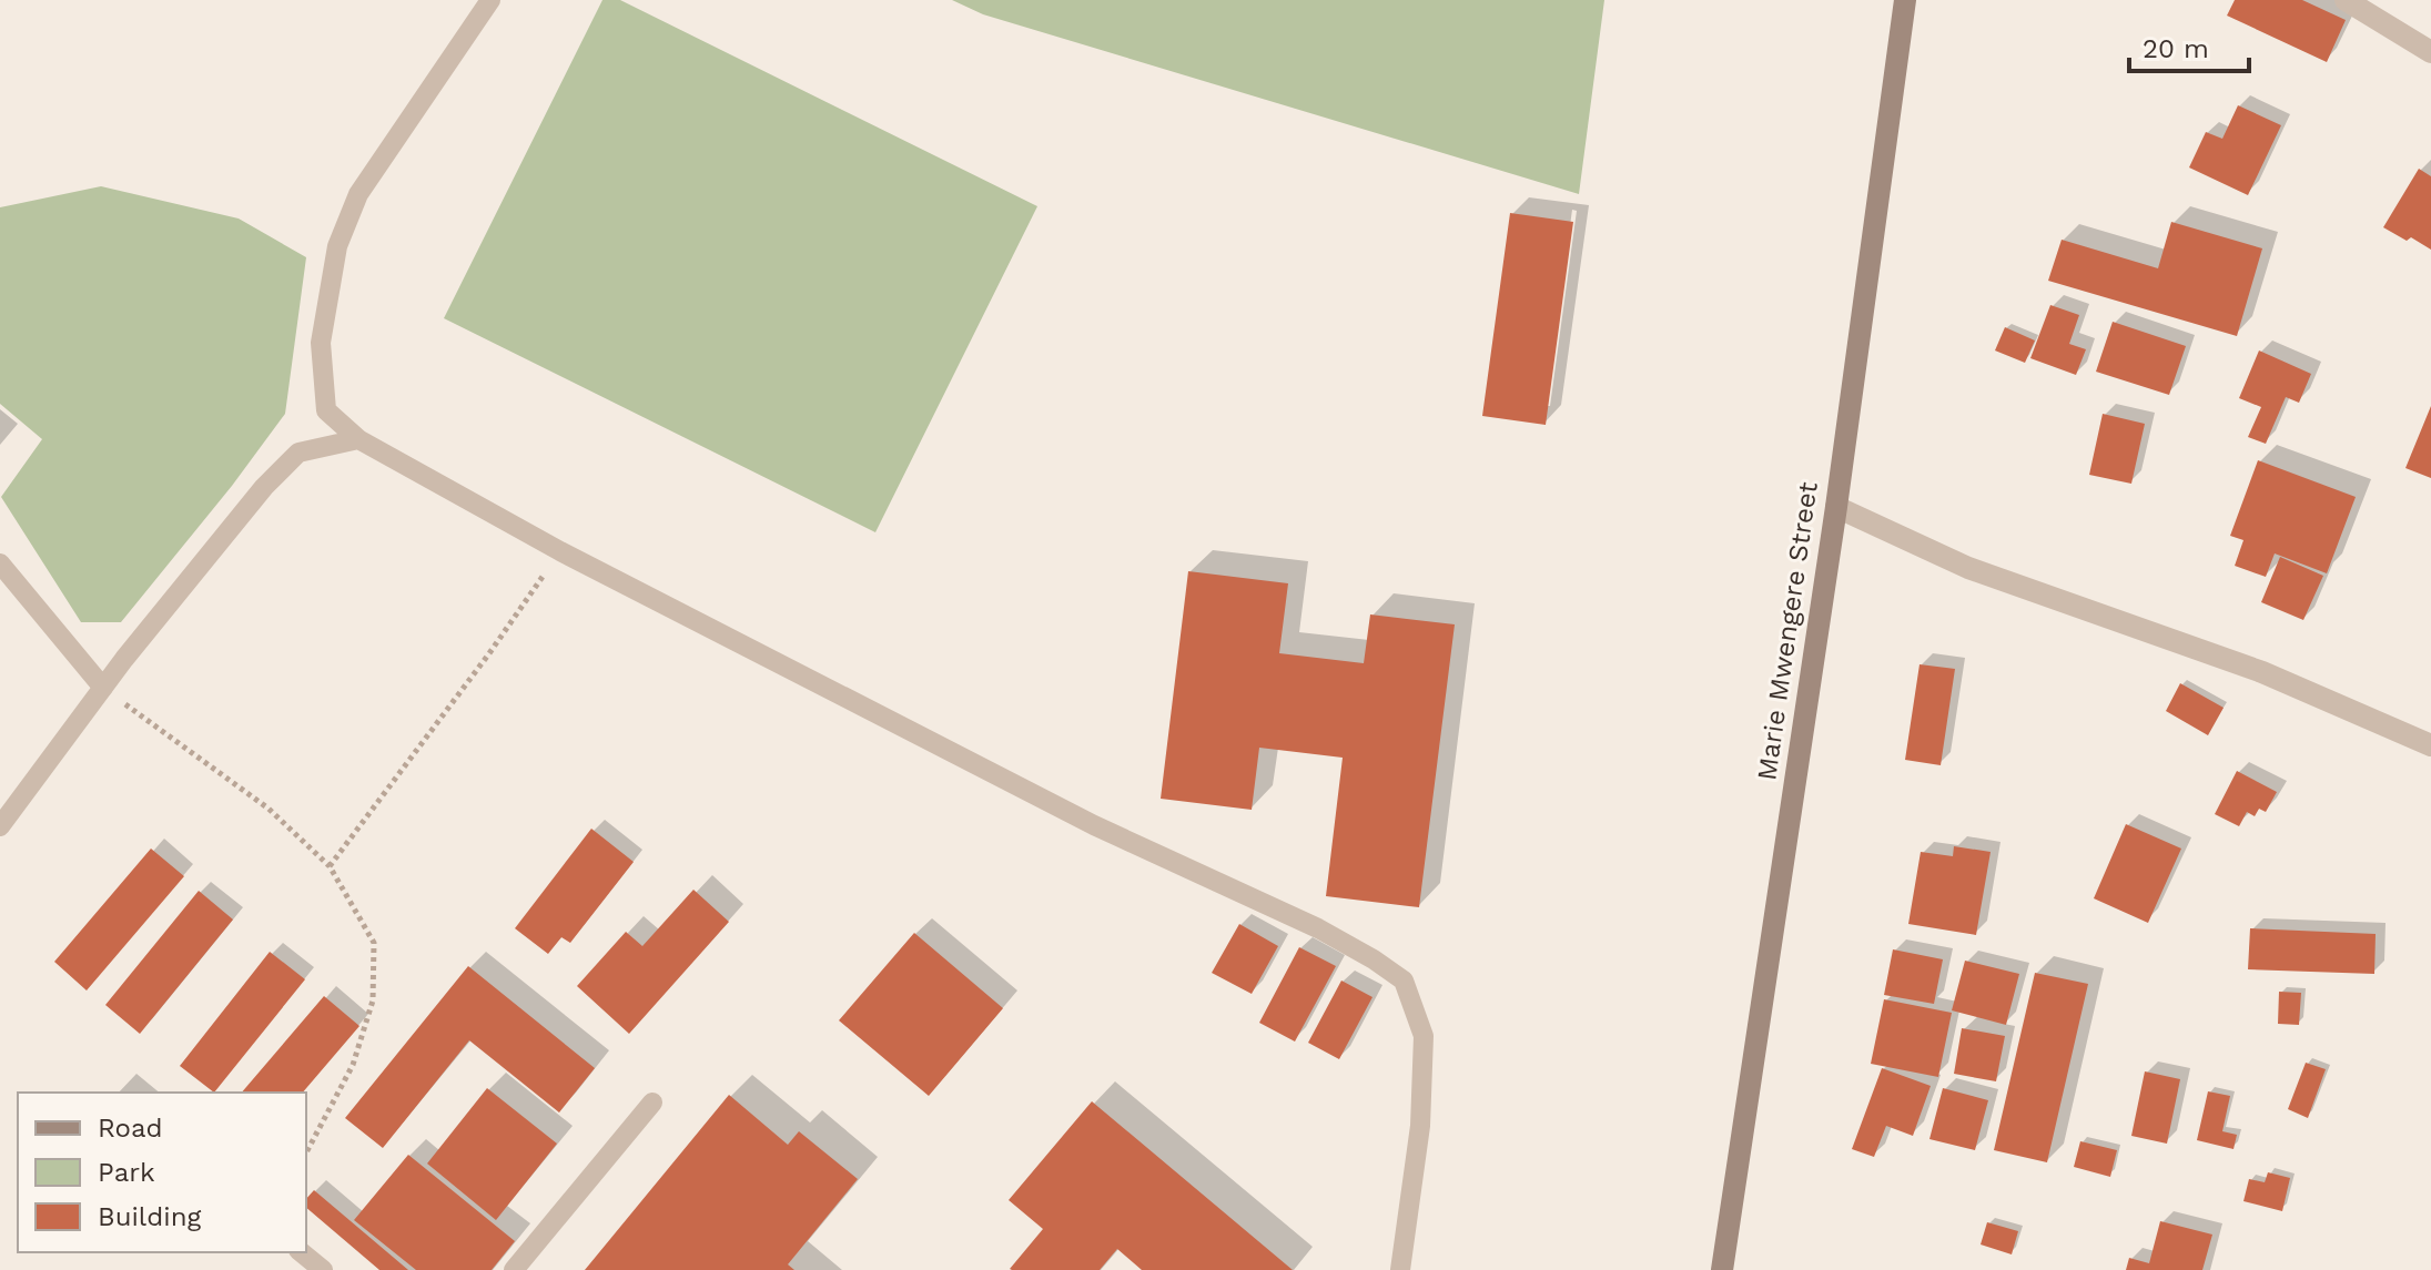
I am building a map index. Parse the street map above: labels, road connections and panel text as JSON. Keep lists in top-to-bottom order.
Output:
{
  "streets": {
    "main road": ["Marie Mwengere Street"]
  },
  "legend": ["Road", "Park", "Building"],
  "scale_bar": "20 m"
}
